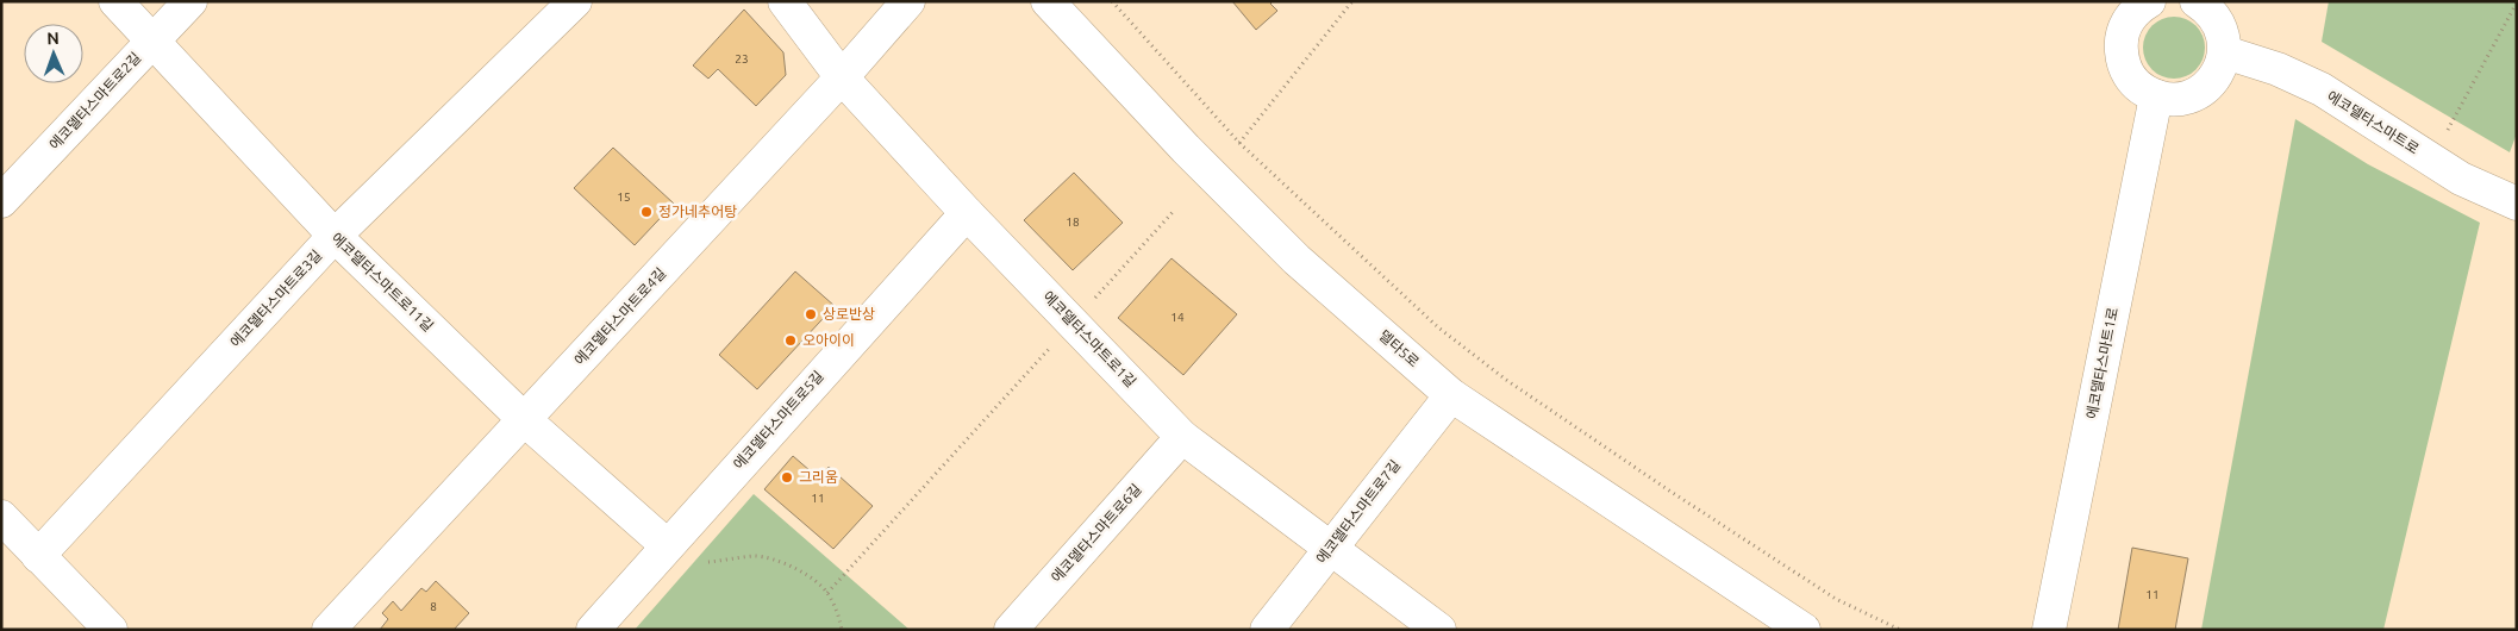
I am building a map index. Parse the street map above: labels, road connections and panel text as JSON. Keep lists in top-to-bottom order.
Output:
{
  "streets": {
    "street": [
      "에코델타스마트로2길",
      "에코델타스마트로",
      "에코델타스마트로11길",
      "에코델타스마트로3길",
      "에코델타스마트로4길",
      "에코델타스마트로1길",
      "델타5로",
      "에코델타스마트1로",
      "에코델타스마트로5길",
      "에코델타스마트로7길",
      "에코델타스마트로6길"
    ]
  },
  "crossings": [
    ["에코델타스마트로2길", "에코델타스마트로11길"],
    ["에코델타스마트로11길", "에코델타스마트로3길"],
    ["에코델타스마트로11길", "에코델타스마트로4길"],
    ["에코델타스마트로11길", "에코델타스마트로5길"],
    ["에코델타스마트로4길", "에코델타스마트로1길"],
    ["에코델타스마트로1길", "에코델타스마트로5길"],
    ["에코델타스마트로1길", "에코델타스마트로7길"],
    ["에코델타스마트로1길", "에코델타스마트로6길"],
    ["델타5로", "에코델타스마트로7길"]
  ],
  "places": [
    "정가네추어탕",
    "상로반상",
    "오아이이",
    "그리움"
  ],
  "house_numbers": [
    "23",
    "15",
    "18",
    "14",
    "11",
    "11",
    "8"
  ],
  "north": "top"
}
